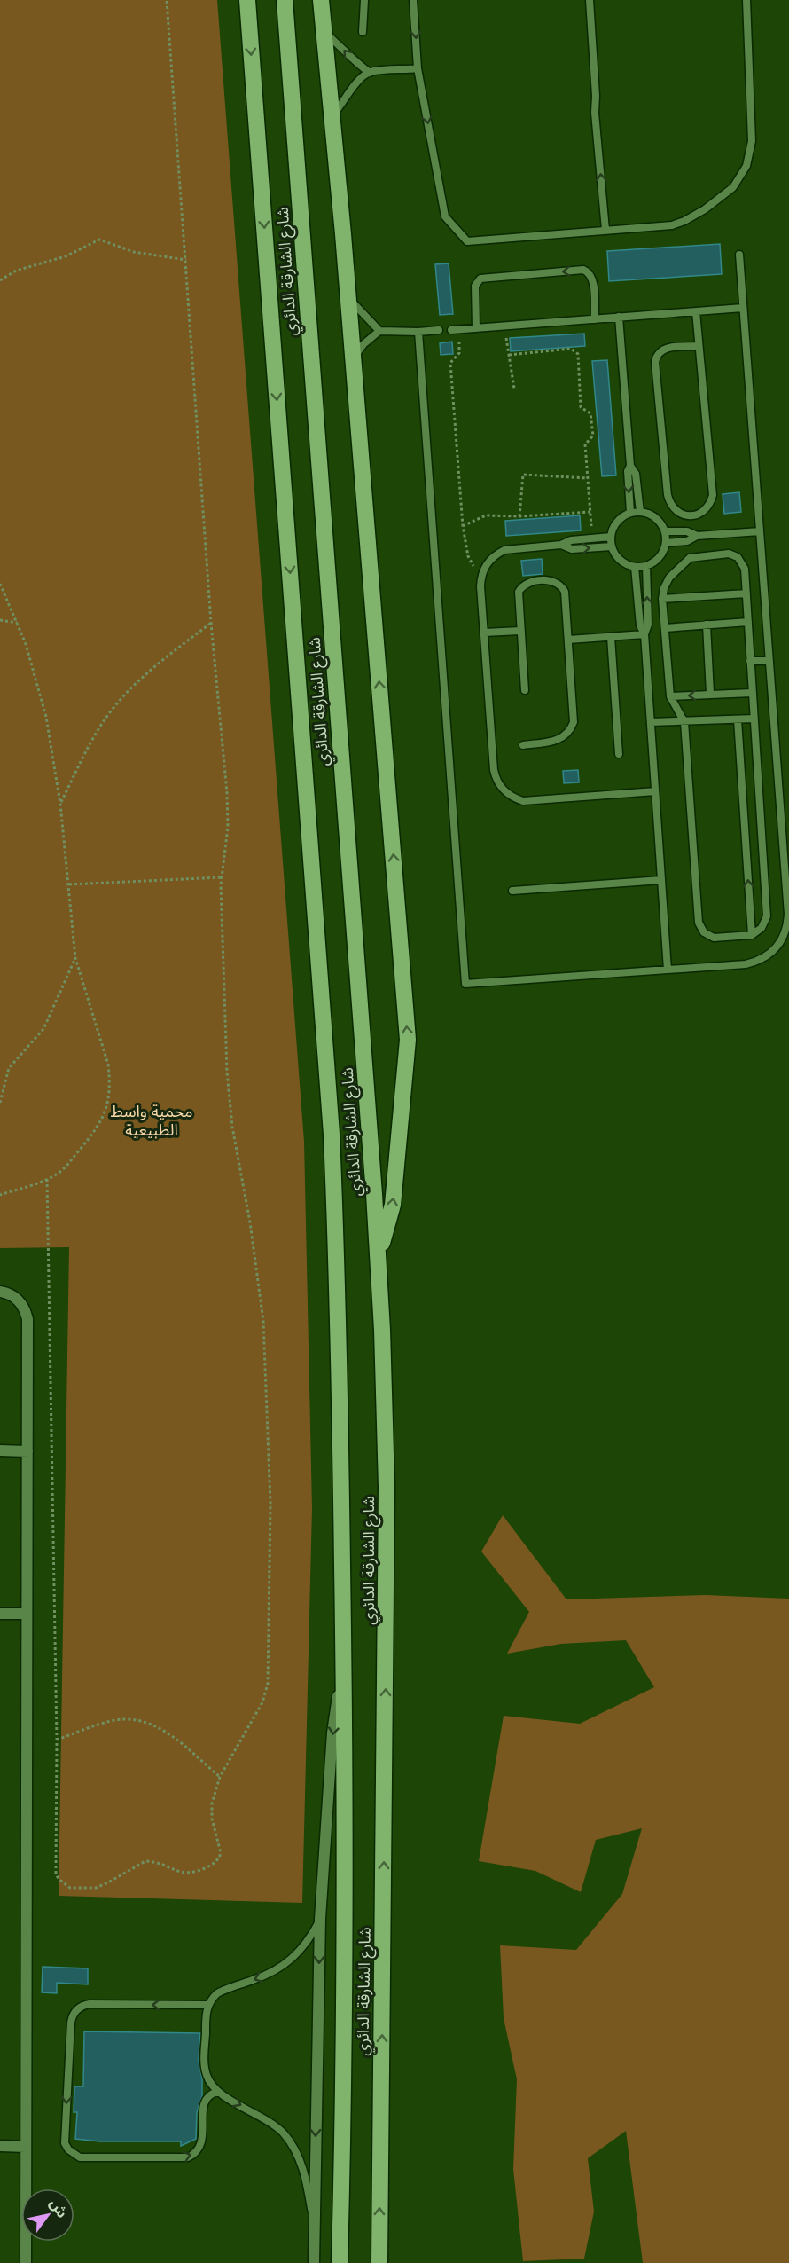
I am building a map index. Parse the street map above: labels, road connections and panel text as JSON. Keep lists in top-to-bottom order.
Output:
{
  "streets": {
    "highway": ["شارع الشارقة الدائري"]
  },
  "parks": ["محمية واسط الطبيعية"],
  "north": "top right"
}
